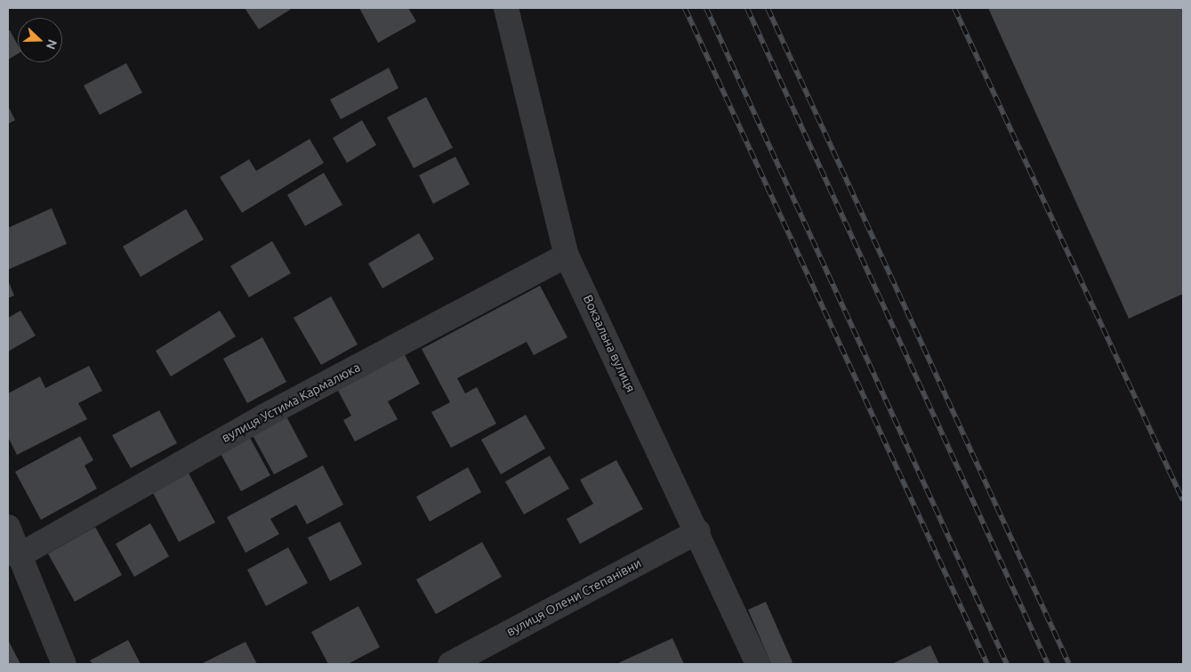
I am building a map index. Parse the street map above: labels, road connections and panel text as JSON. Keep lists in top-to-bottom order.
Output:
{
  "streets": {
    "street": ["Вокзальна вулиця", "вулиця Устима Кармалюка", "вулиця Олени Степанівни"]
  },
  "crossings": [
    ["Вокзальна вулиця", "вулиця Устима Кармалюка"],
    ["Вокзальна вулиця", "вулиця Олени Степанівни"]
  ],
  "north": "right"
}
